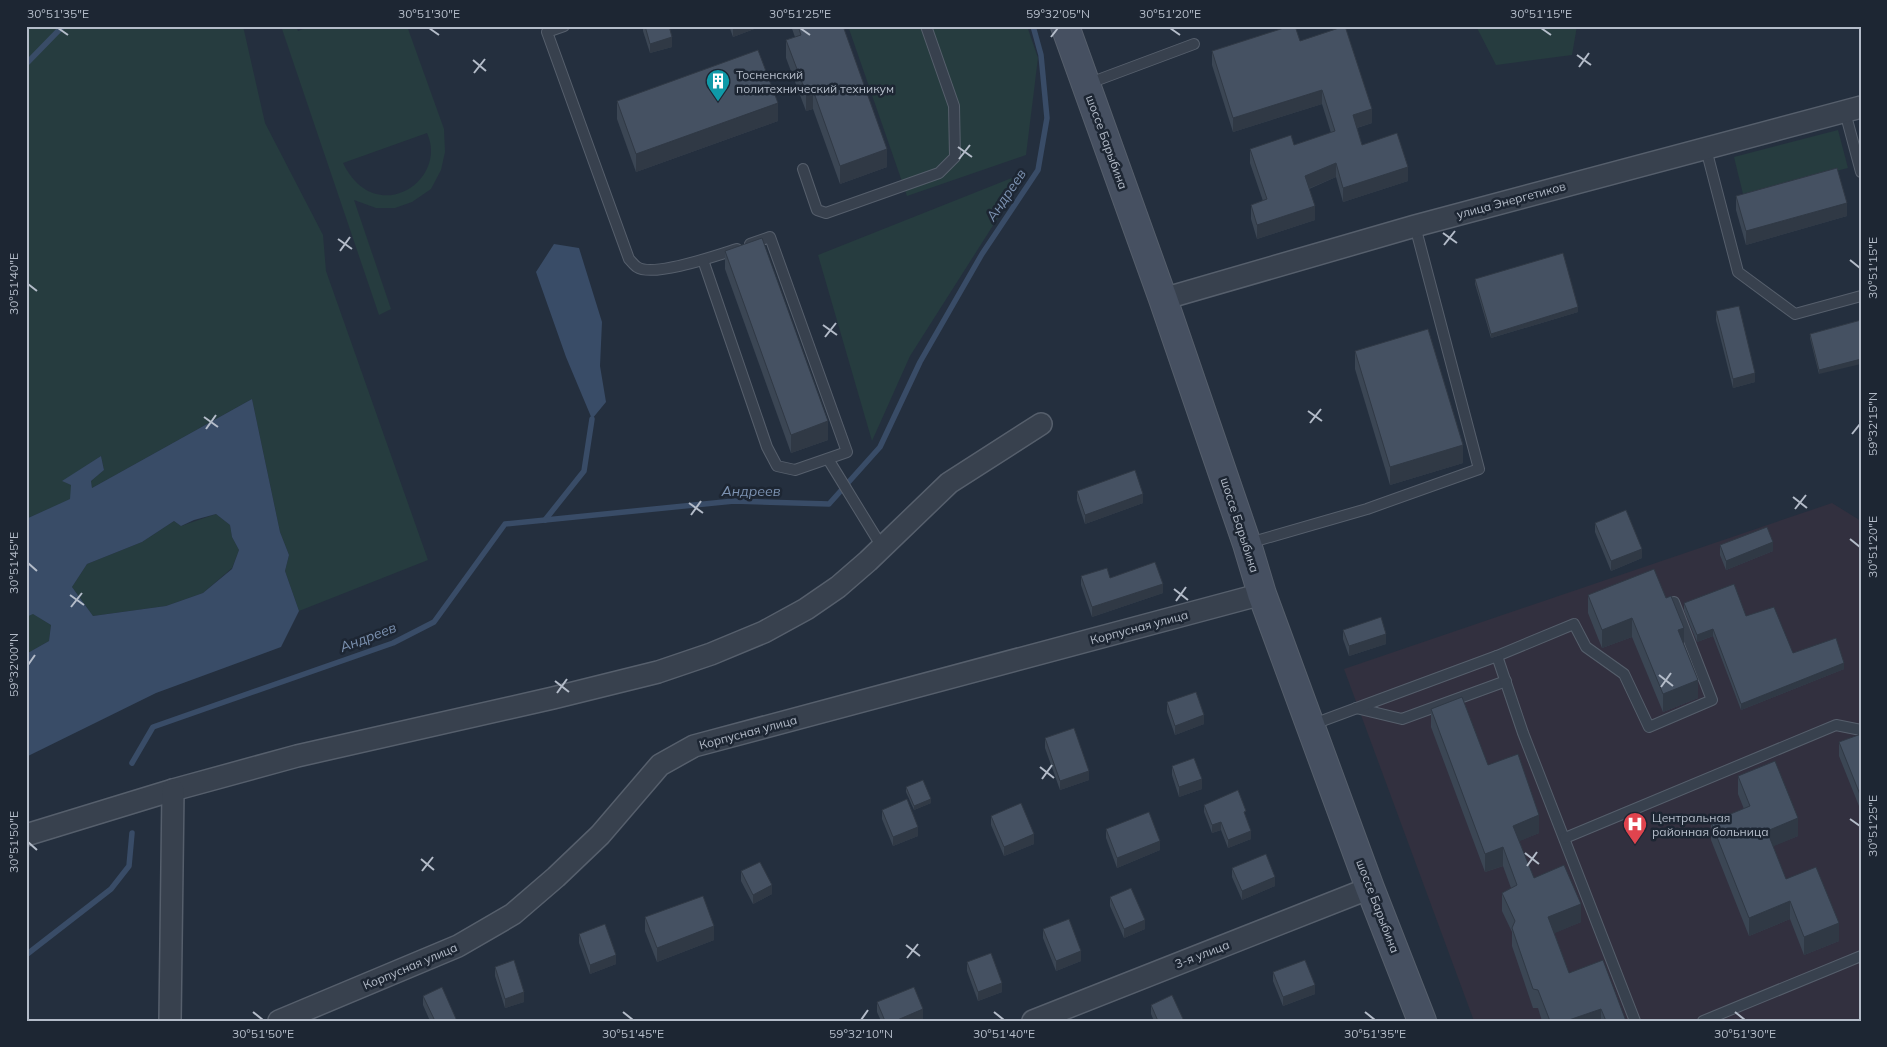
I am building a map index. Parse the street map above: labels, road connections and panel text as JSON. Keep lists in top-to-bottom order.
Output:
{
  "streets": {
    "main road": ["шоссе Барыбина"],
    "street": ["улица Энергетиков", "Корпусная улица", "3-я улица"]
  },
  "crossings": [
    ["шоссе Барыбина", "улица Энергетиков"],
    ["шоссе Барыбина", "Корпусная улица"],
    ["шоссе Барыбина", "3-я улица"]
  ],
  "water": ["Андреев"],
  "places": {
    "building": ["Тосненский политехнический техникум"],
    "hospital": ["Центральная районная больница"]
  },
  "coordinates": [
    "30°51'35\"E",
    "30°51'30\"E",
    "30°51'25\"E",
    "59°32'05\"N",
    "30°51'20\"E",
    "30°51'15\"E",
    "30°51'40\"E",
    "59°32'15\"N",
    "30°51'45\"E",
    "59°32'00\"N",
    "30°51'50\"E",
    "59°32'10\"N"
  ]
}
